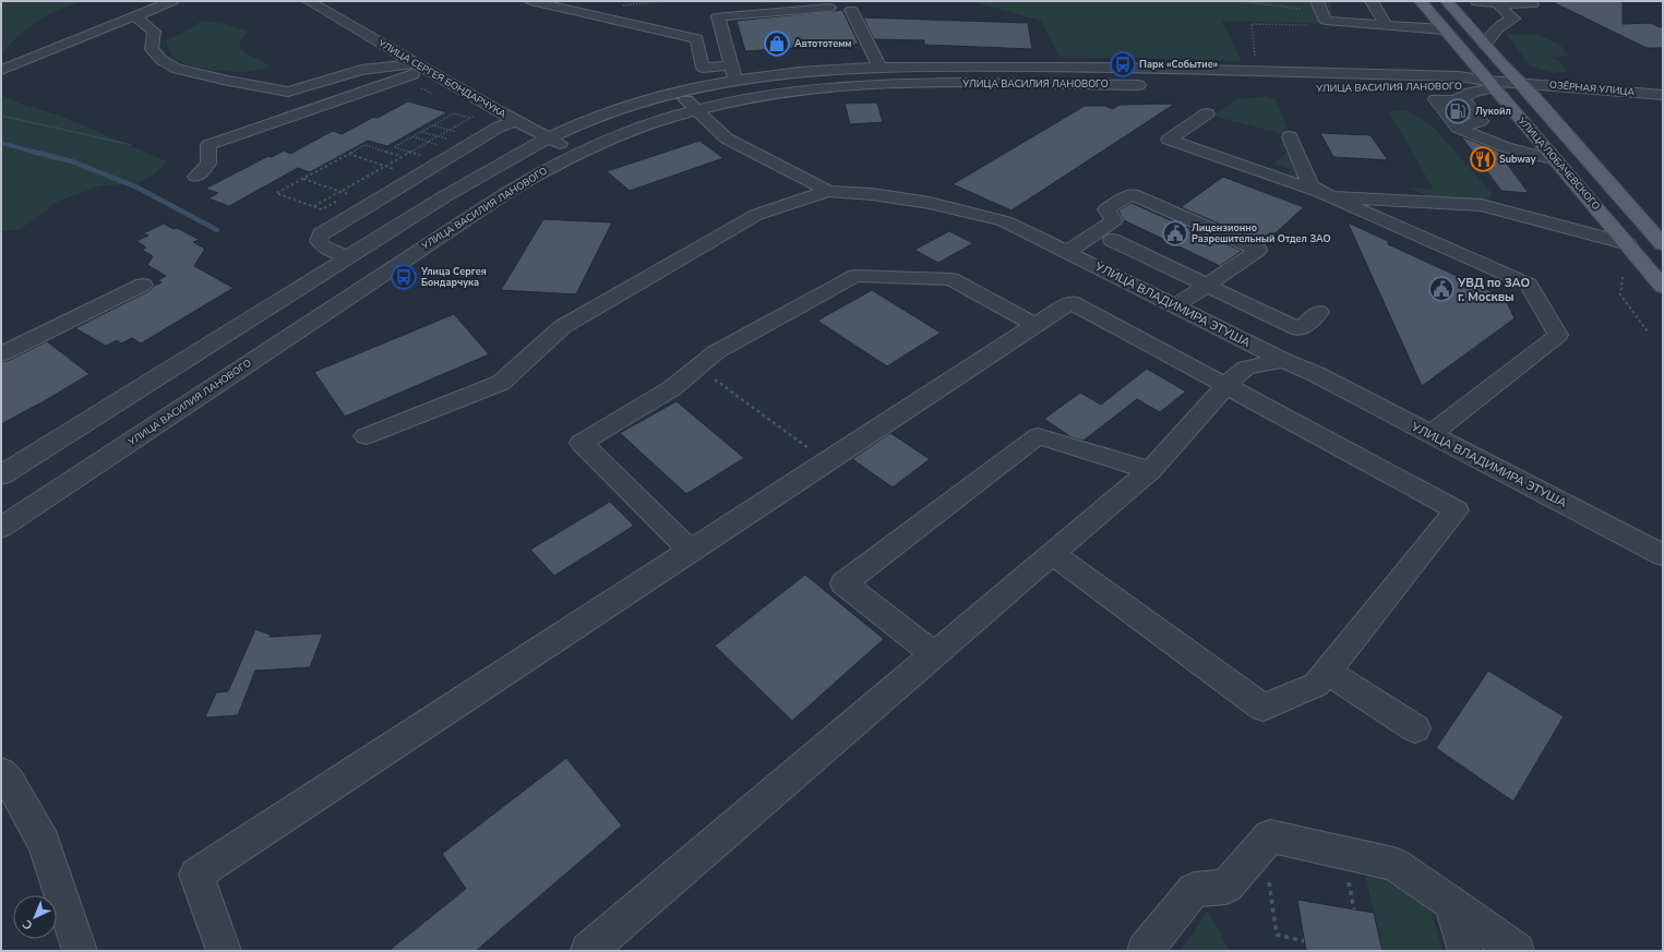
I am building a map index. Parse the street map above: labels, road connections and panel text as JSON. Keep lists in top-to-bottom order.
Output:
{
  "streets": {
    "main road": ["УЛИЦА ЛОБАЧЕВСКОГО"],
    "street": [
      "УЛИЦА СЕРГЕЯ БОНДАРЧУКА",
      "УЛИЦА ВАСИЛИЯ ЛАНОВОГО",
      "ОЗЁРНАЯ УЛИЦА",
      "УЛИЦА ВЛАДИМИРА ЭТУША"
    ]
  },
  "crossings": [
    ["УЛИЦА СЕРГЕЯ БОНДАРЧУКА", "УЛИЦА ВАСИЛИЯ ЛАНОВОГО"],
    ["УЛИЦА ВАСИЛИЯ ЛАНОВОГО", "ОЗЁРНАЯ УЛИЦА"],
    ["УЛИЦА ВАСИЛИЯ ЛАНОВОГО", "УЛИЦА ЛОБАЧЕВСКОГО"],
    ["УЛИЦА ВАСИЛИЯ ЛАНОВОГО", "УЛИЦА ВЛАДИМИРА ЭТУША"],
    ["ОЗЁРНАЯ УЛИЦА", "УЛИЦА ЛОБАЧЕВСКОГО"]
  ],
  "places": {
    "shop": ["Автототемм"],
    "bus stop": ["Парк «Событие»", "Улица Сергея Бондарчука"],
    "fuel station": ["Лукойл"],
    "restaurant": ["Subway"],
    "public building": ["Лицензионно Разрешительный Отдел ЗАО", "УВД по ЗАО г. Москвы"]
  },
  "north": "bottom left"
}
